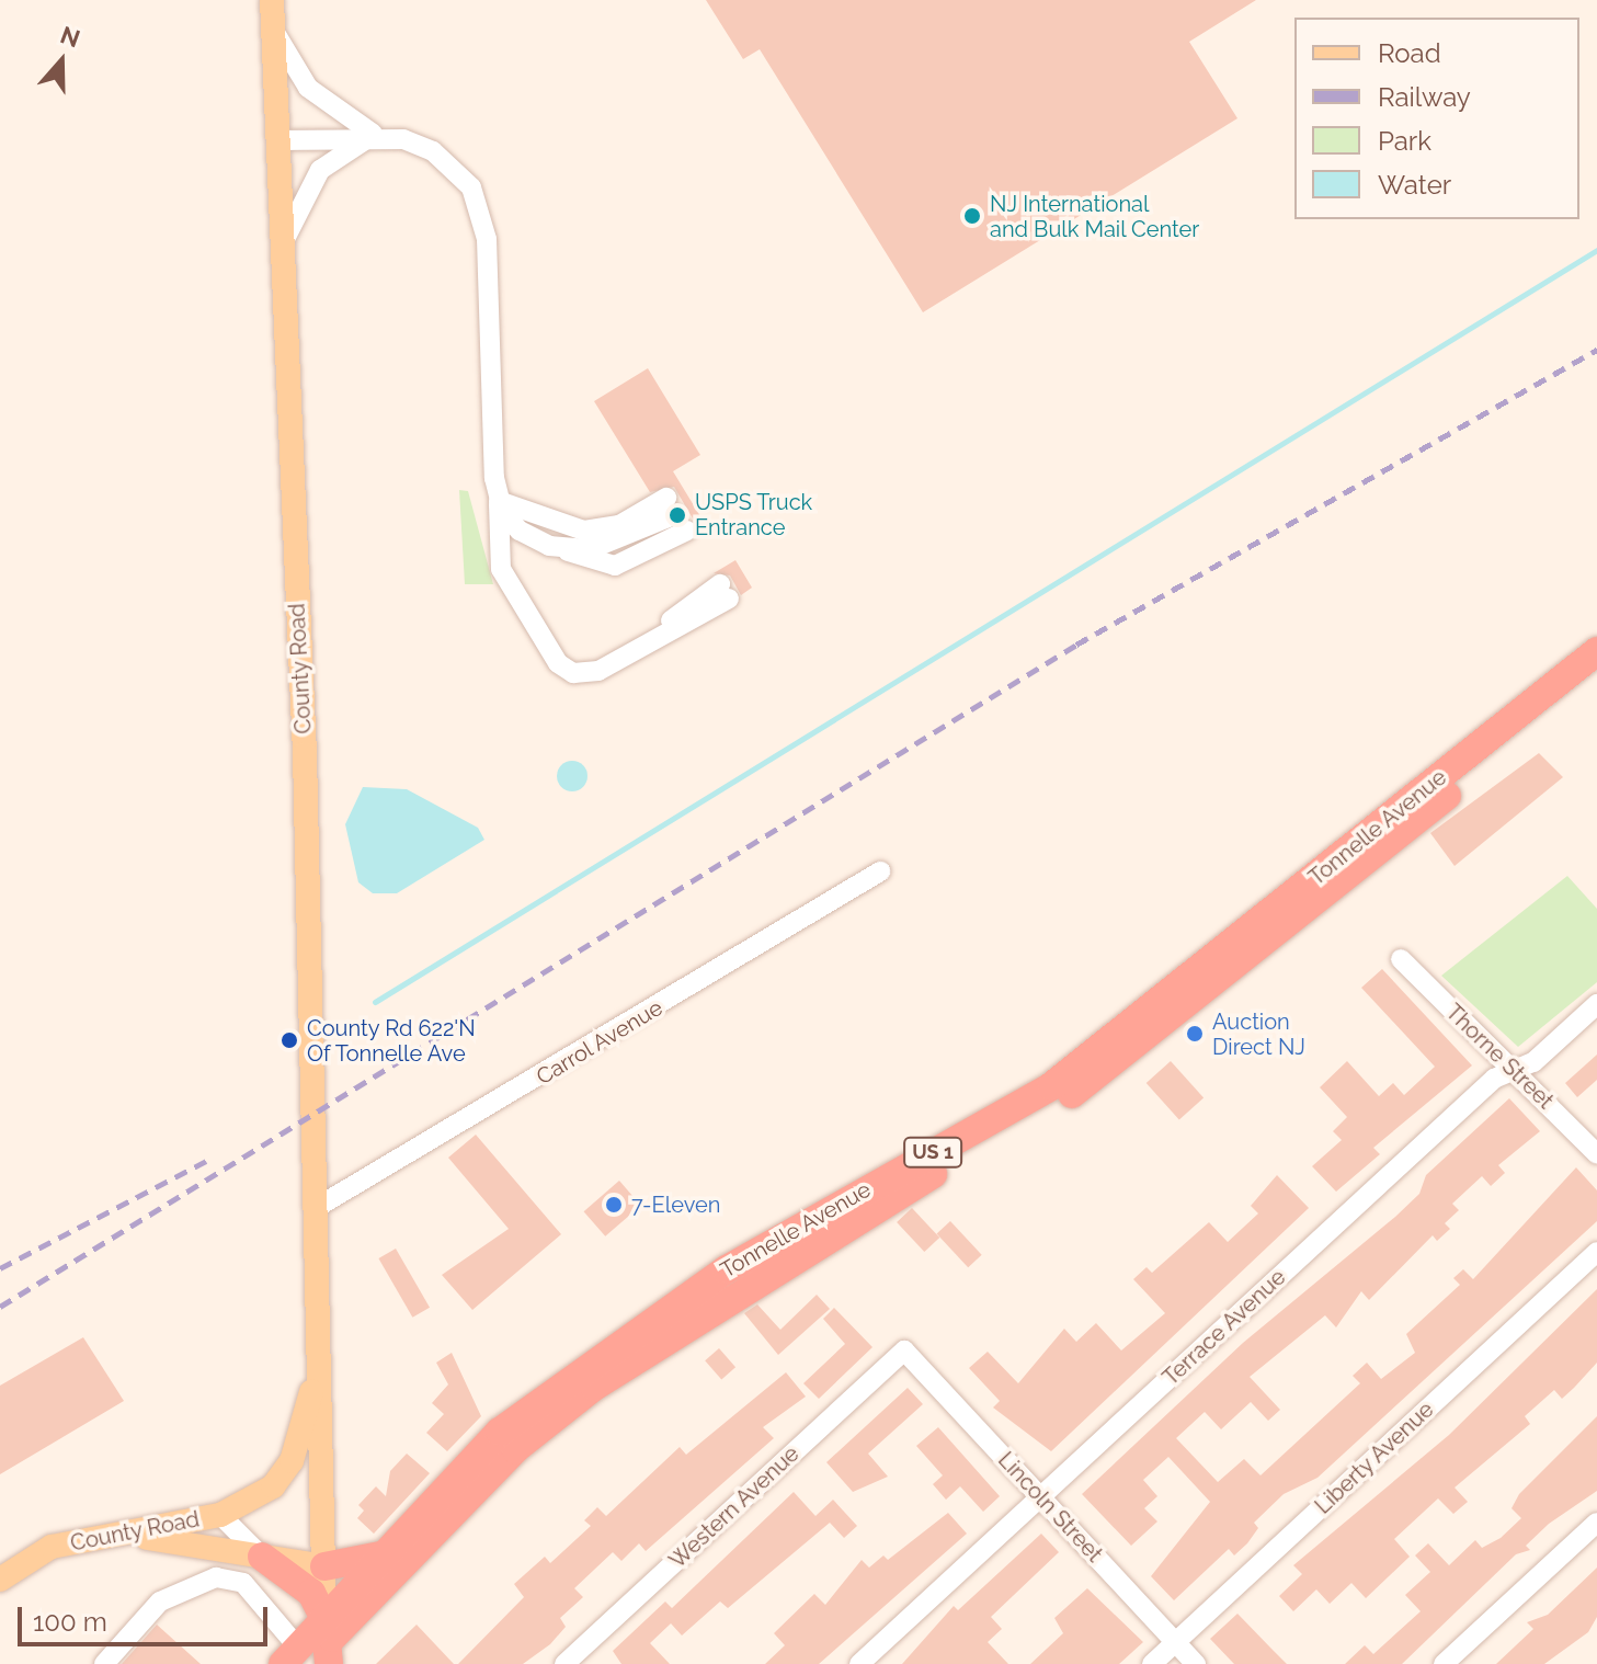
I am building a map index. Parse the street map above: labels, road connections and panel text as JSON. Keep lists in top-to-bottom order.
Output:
{
  "streets": {
    "highway": ["Tonnelle Avenue", "US 1"],
    "main road": ["County Road"],
    "street": [
      "Carrol Avenue",
      "Thorne Street",
      "Terrace Avenue",
      "Liberty Avenue",
      "Western Avenue",
      "Lincoln Street"
    ]
  },
  "crossings": [
    ["County Road", "Tonnelle Avenue"],
    ["County Road", "Carrol Avenue"],
    ["Thorne Street", "Terrace Avenue"],
    ["Terrace Avenue", "Lincoln Street"],
    ["Liberty Avenue", "Lincoln Street"],
    ["Western Avenue", "Lincoln Street"]
  ],
  "places": [
    "NJ International and Bulk Mail Center",
    "USPS Truck Entrance",
    "Auction Direct NJ",
    "County Rd 622'N Of Tonnelle Ave",
    "7-Eleven"
  ],
  "legend": [
    "Road",
    "Railway",
    "Park",
    "Water"
  ],
  "scale_bar": "100 m",
  "north": "top"
}
